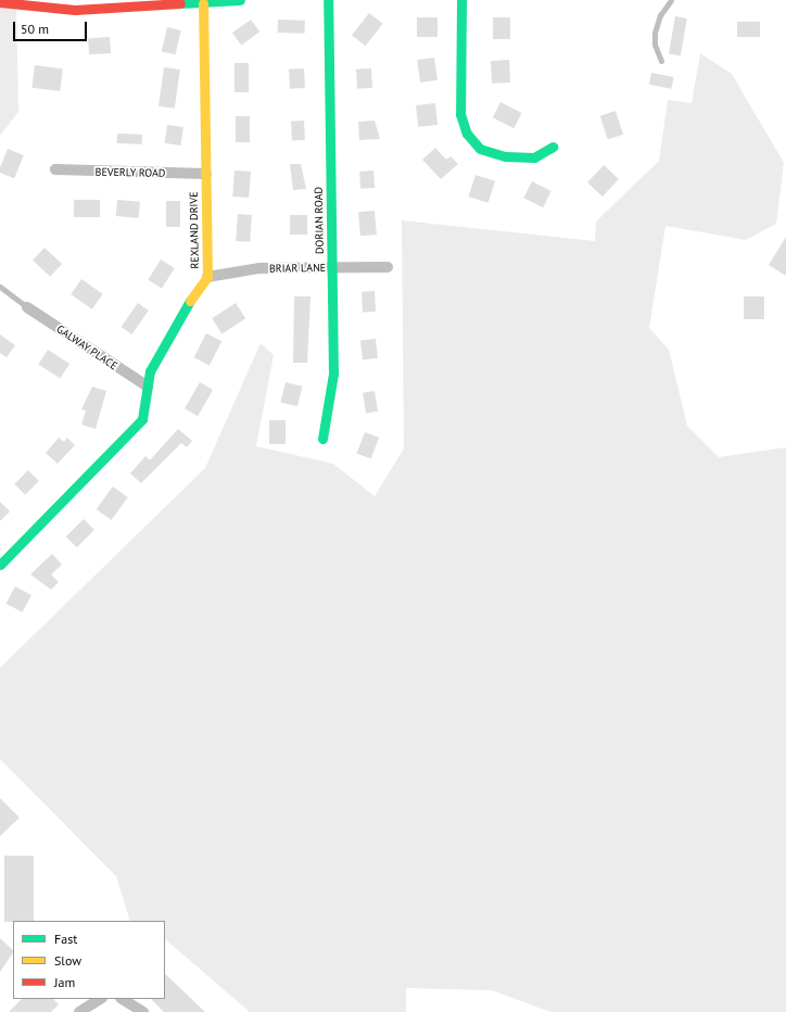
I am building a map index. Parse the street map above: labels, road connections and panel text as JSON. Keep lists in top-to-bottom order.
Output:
{
  "streets": {
    "street": [
      "BEVERLY ROAD",
      "DORIAN ROAD",
      "REXLAND DRIVE",
      "BRIAR LANE",
      "GALWAY PLACE"
    ]
  },
  "crossings": [
    ["BEVERLY ROAD", "REXLAND DRIVE"],
    ["DORIAN ROAD", "BRIAR LANE"],
    ["REXLAND DRIVE", "BRIAR LANE"],
    ["REXLAND DRIVE", "GALWAY PLACE"]
  ],
  "legend": ["Fast", "Slow", "Jam"],
  "scale_bar": "50 m"
}
